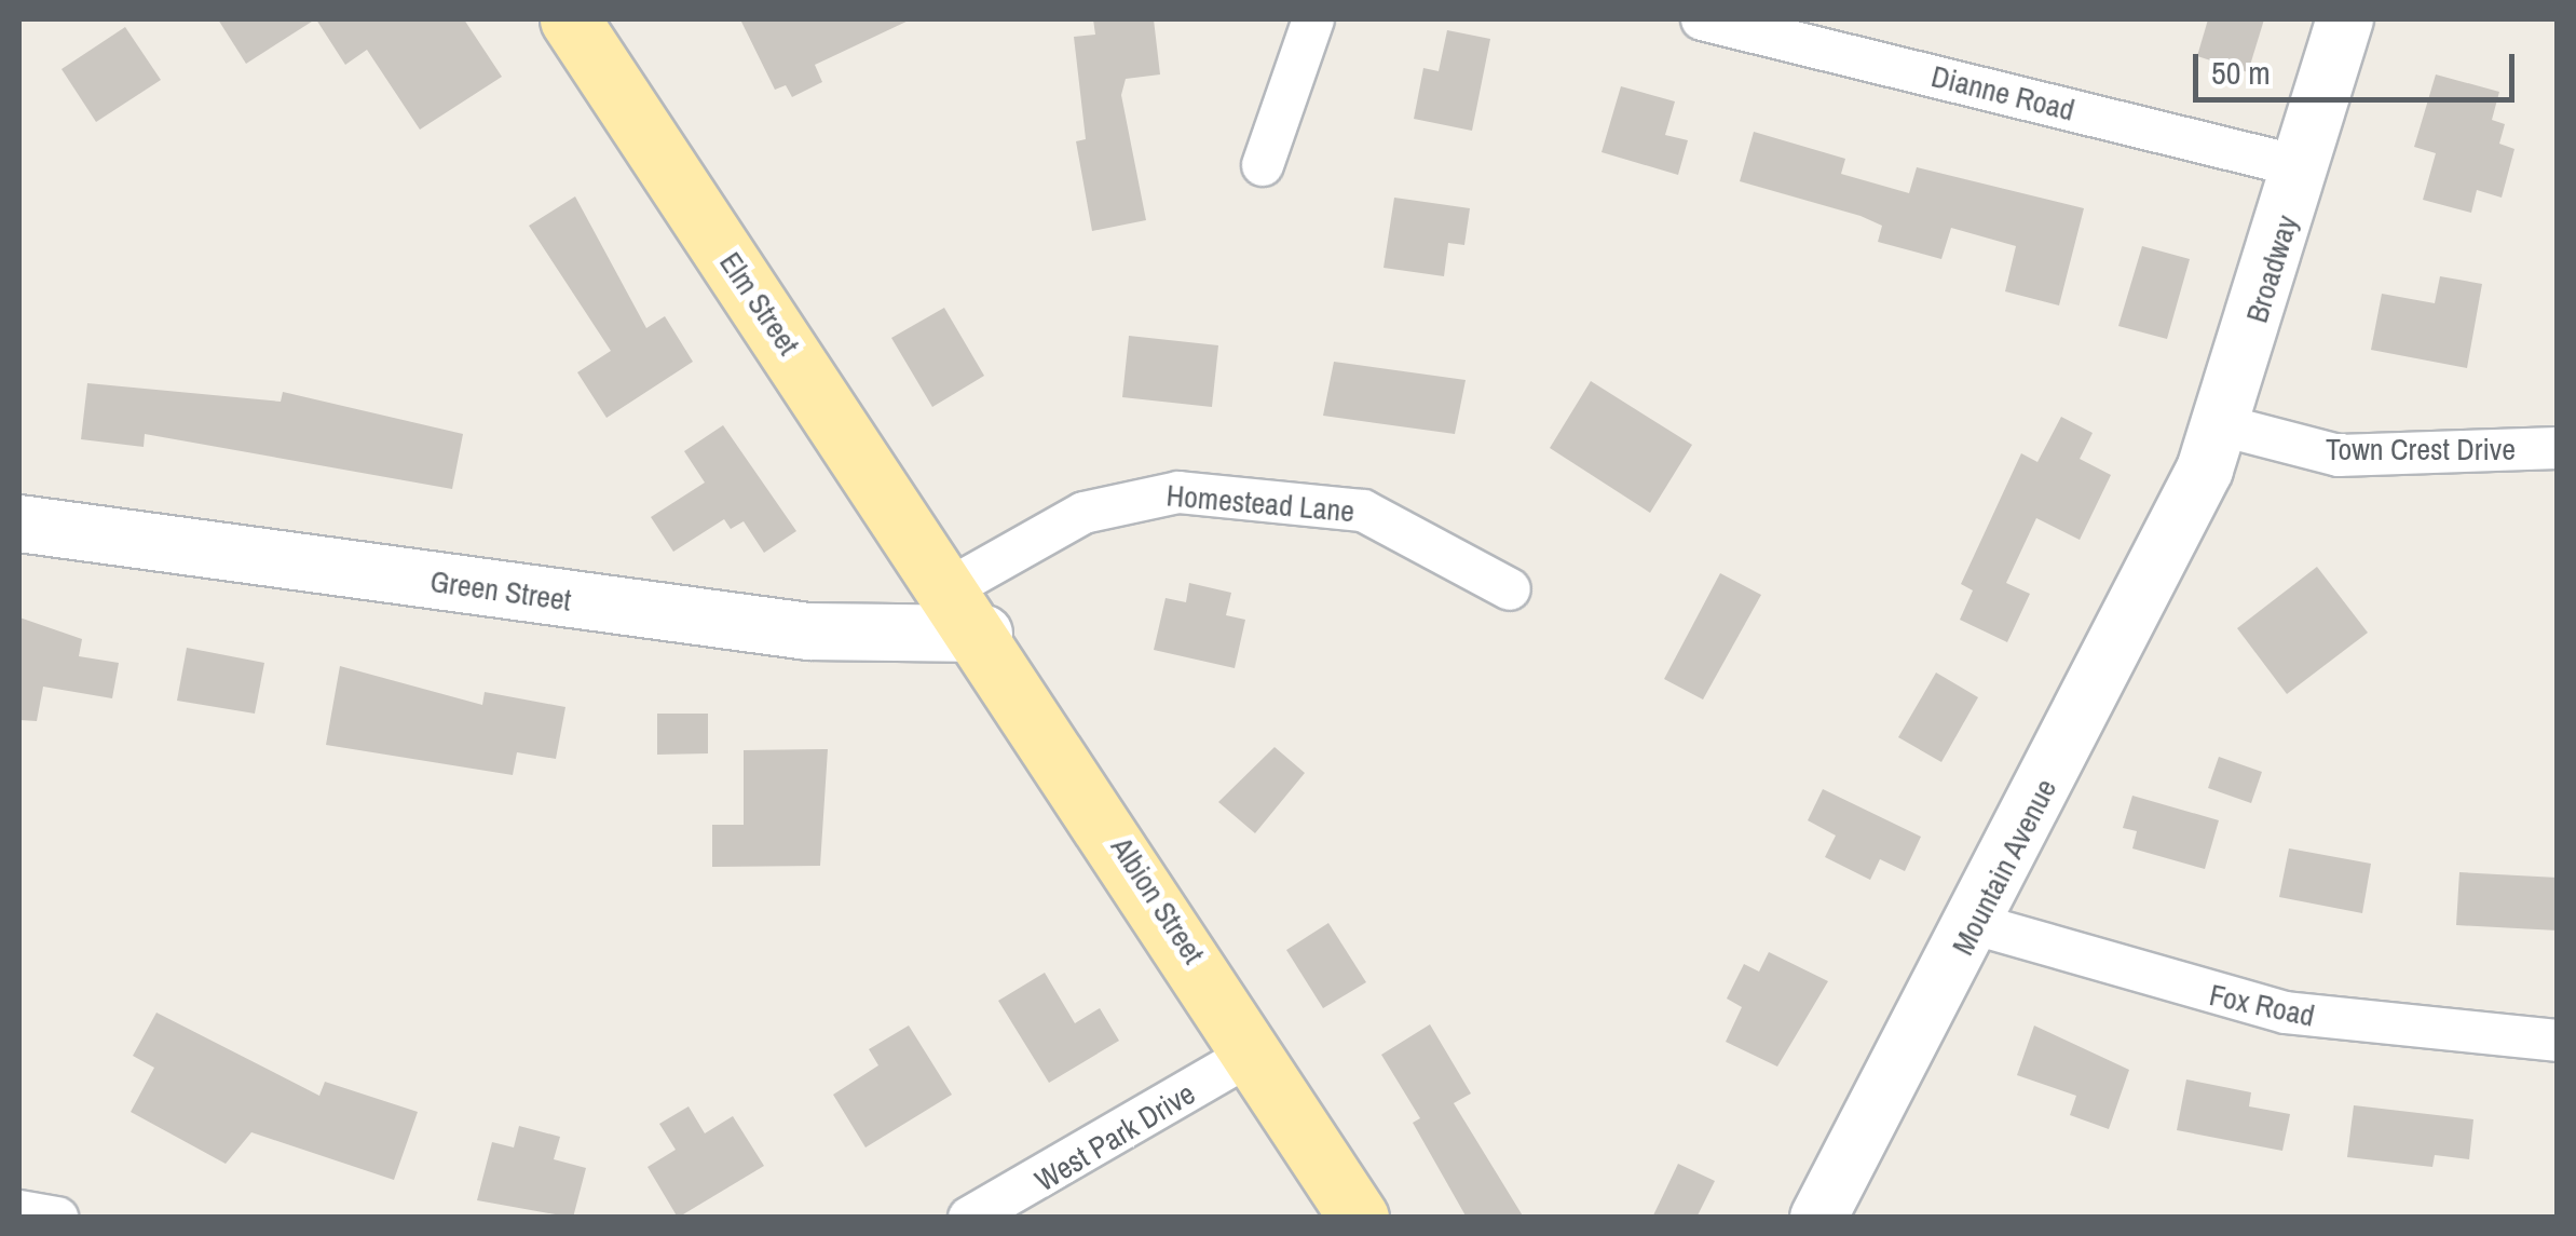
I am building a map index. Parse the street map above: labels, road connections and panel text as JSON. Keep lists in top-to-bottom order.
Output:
{
  "streets": {
    "main road": [
      "Broadway",
      "Elm Street",
      "Green Street",
      "Mountain Avenue",
      "Albion Street"
    ],
    "street": [
      "Dianne Road",
      "Town Crest Drive",
      "Homestead Lane",
      "Fox Road",
      "West Park Drive"
    ]
  },
  "crossings": [
    ["Dianne Road", "Broadway"],
    ["Broadway", "Town Crest Drive"],
    ["Broadway", "Mountain Avenue"],
    ["Elm Street", "Homestead Lane"],
    ["Elm Street", "Green Street"],
    ["Elm Street", "Albion Street"],
    ["Homestead Lane", "Green Street"],
    ["Homestead Lane", "Albion Street"],
    ["Green Street", "Albion Street"],
    ["Mountain Avenue", "Fox Road"],
    ["Albion Street", "West Park Drive"]
  ],
  "scale_bar": "50 m"
}
